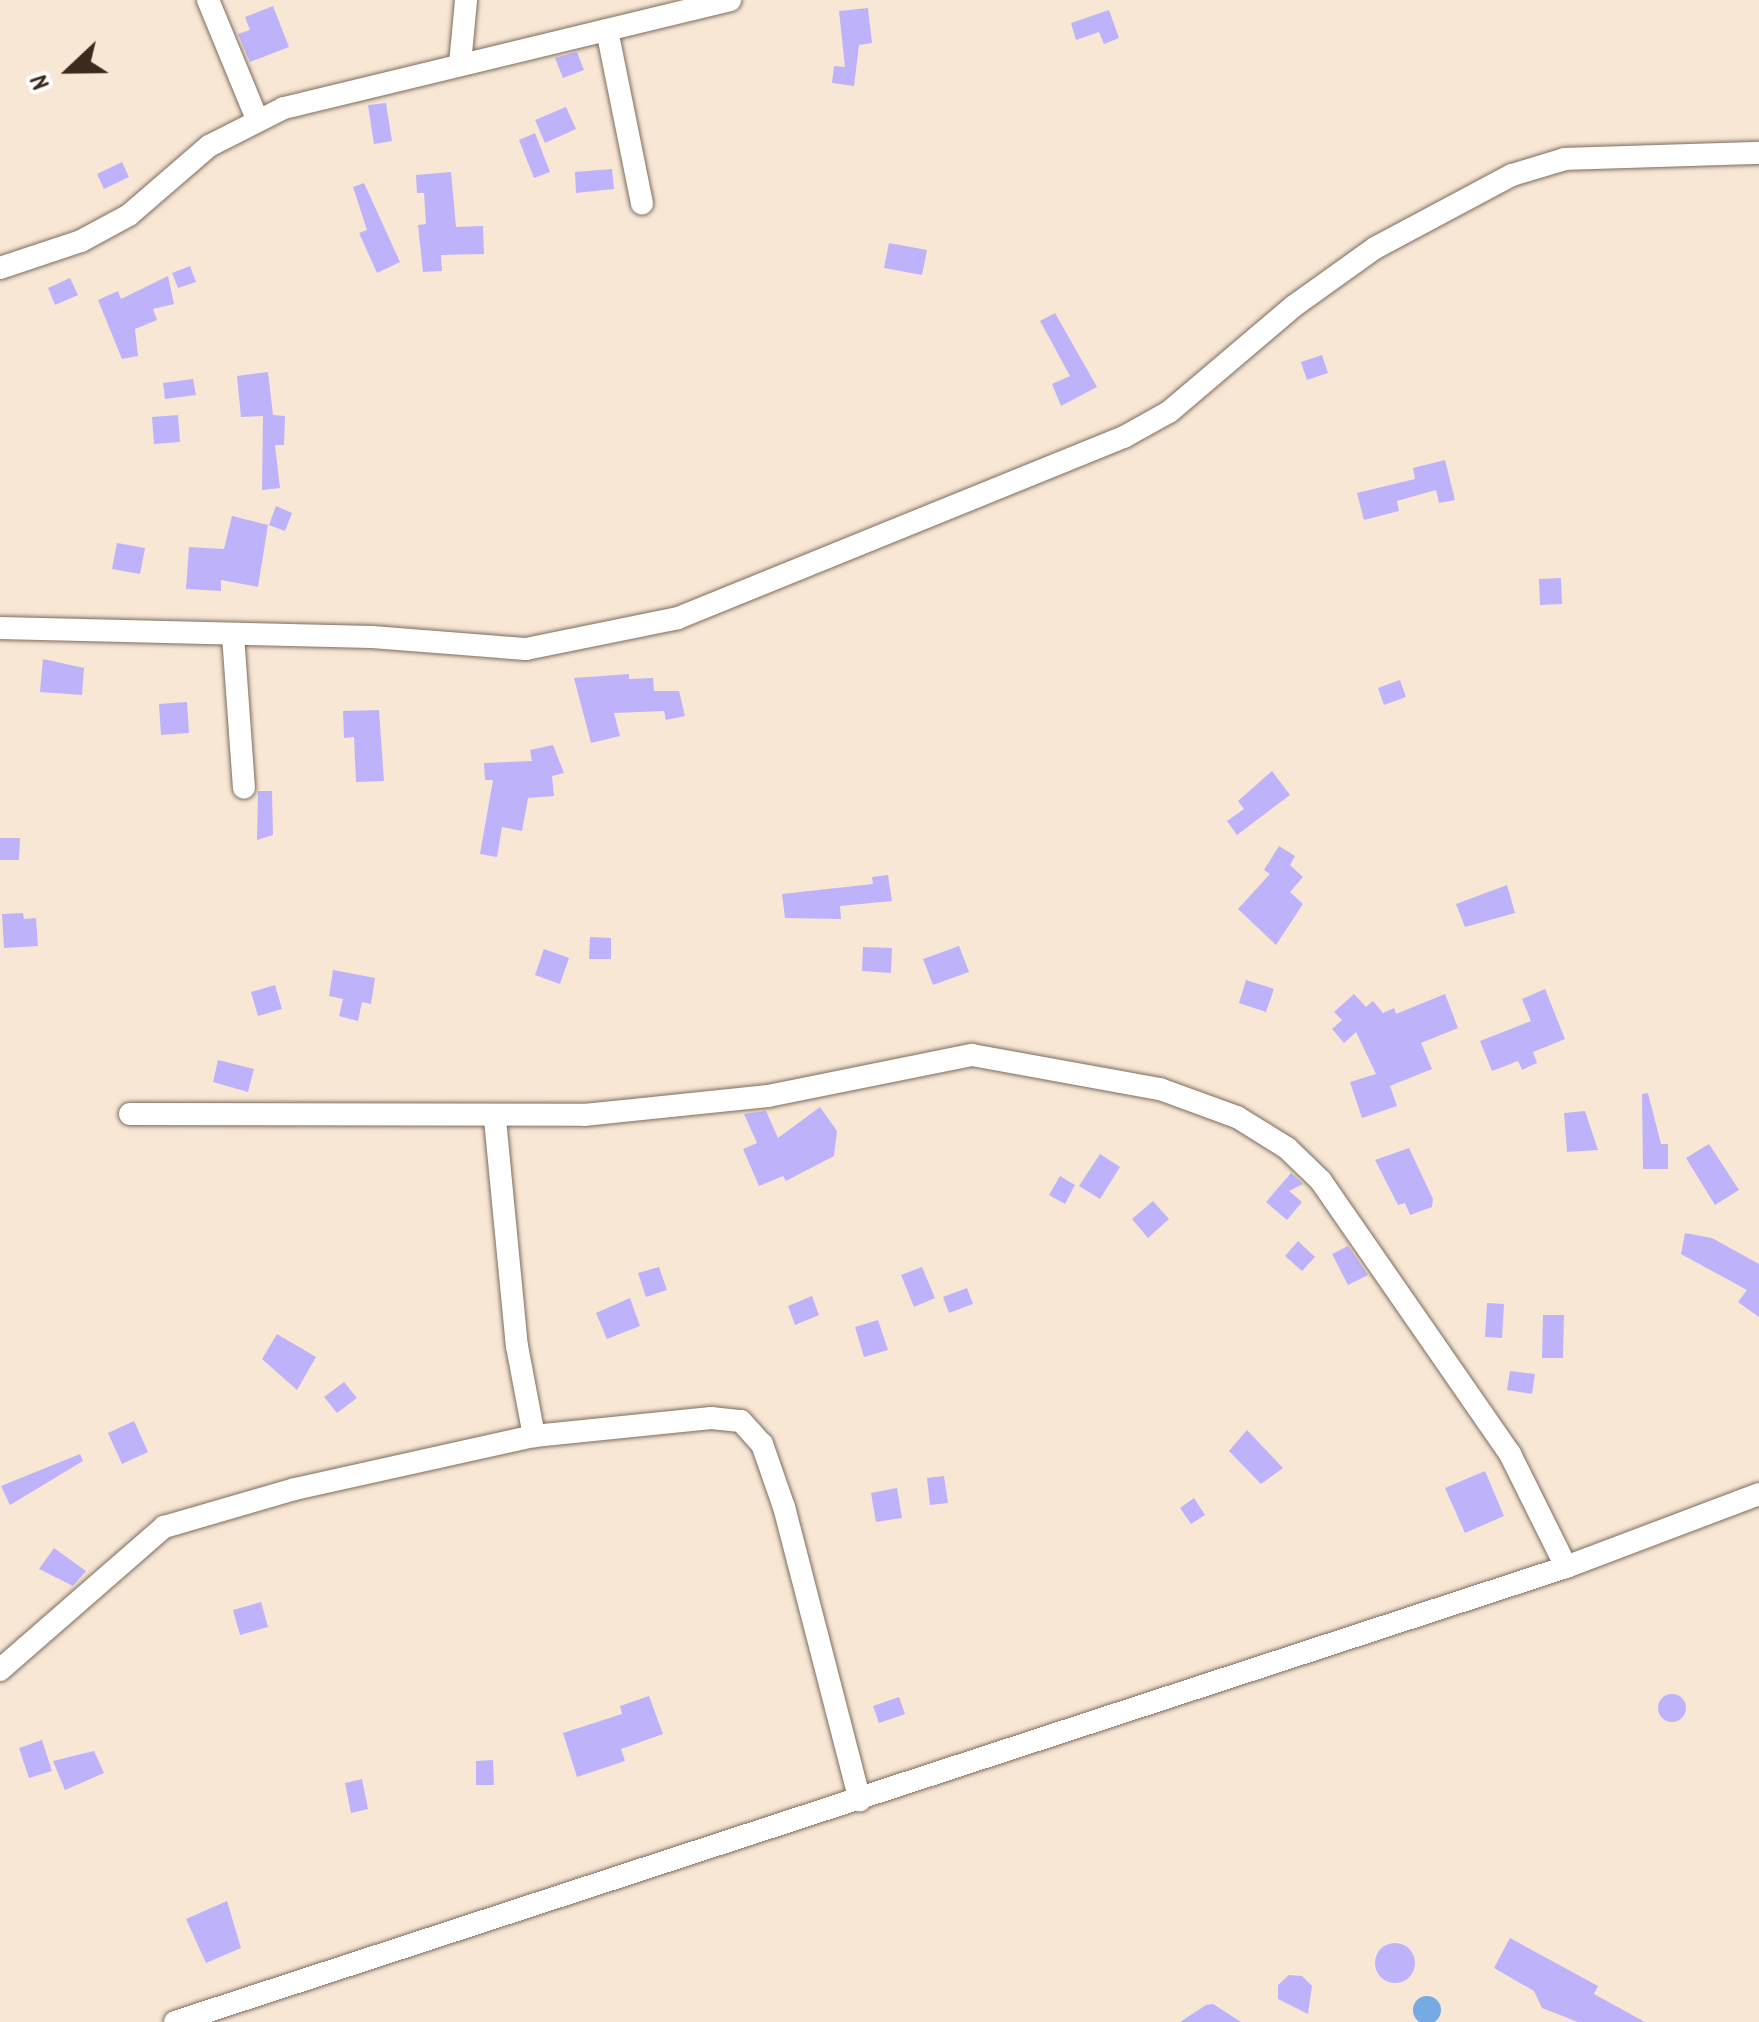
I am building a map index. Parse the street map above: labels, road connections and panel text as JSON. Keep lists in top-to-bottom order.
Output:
{
  "north": "left"
}
